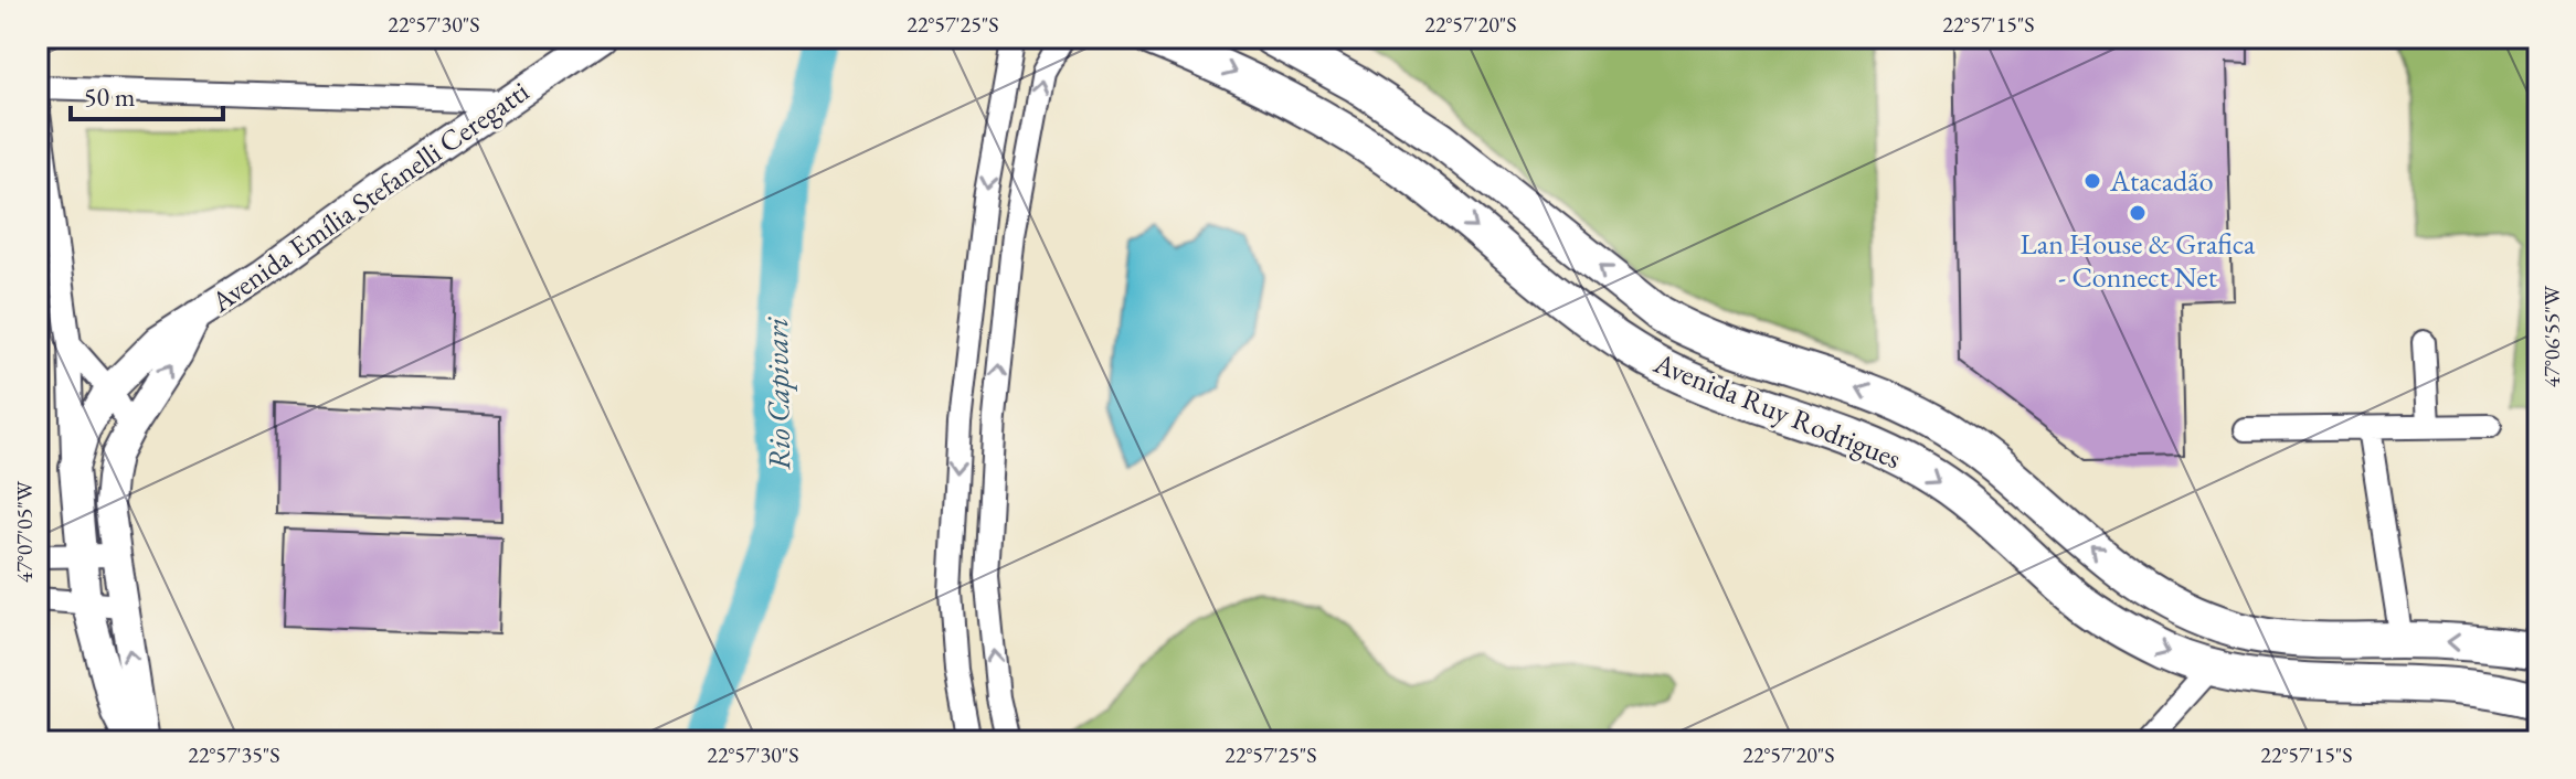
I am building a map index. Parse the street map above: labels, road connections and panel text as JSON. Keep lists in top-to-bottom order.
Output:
{
  "streets": {
    "main road": ["Avenida Ruy Rodrigues"],
    "street": ["Avenida Emília Stefanelli Ceregatti"]
  },
  "water": ["Rio Capivari"],
  "places": ["Atacadão", "Lan House & Grafica - Connect Net"],
  "scale_bar": "50 m",
  "coordinates": [
    "22°57'30\"S",
    "22°57'25\"S",
    "22°57'20\"S",
    "22°57'15\"S",
    "47°06'55\"W",
    "47°07'05\"W",
    "22°57'35\"S"
  ]
}
